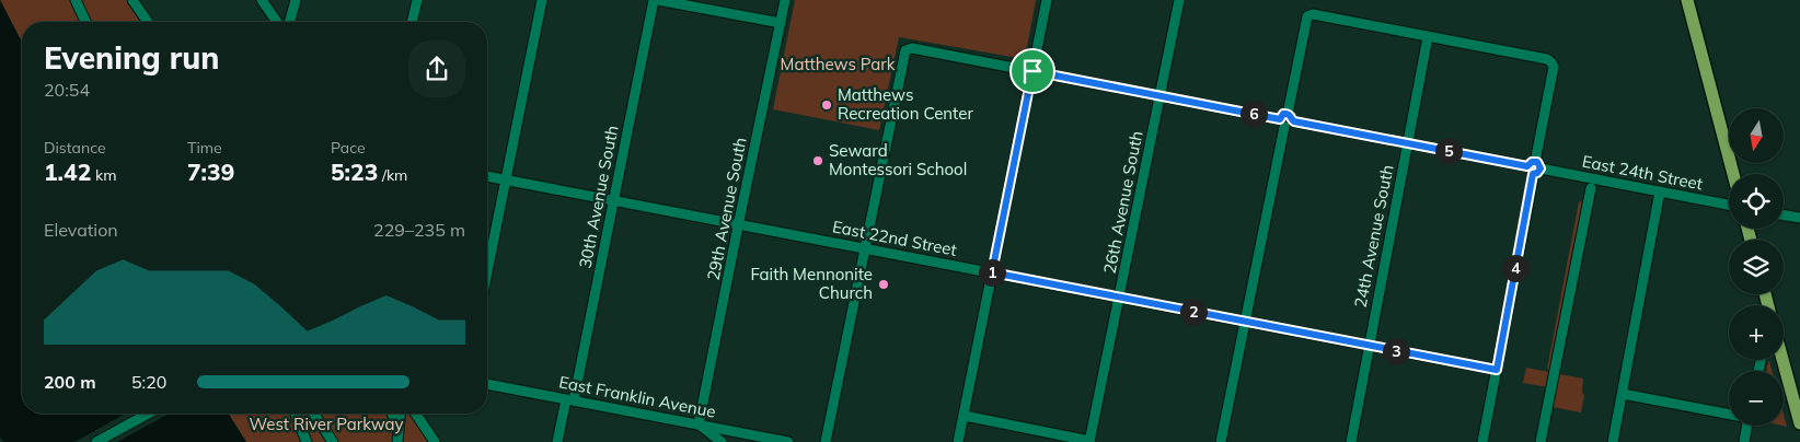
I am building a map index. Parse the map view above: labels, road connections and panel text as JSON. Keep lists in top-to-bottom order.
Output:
{
  "streets": {
    "street": [
      "East 24th Street",
      "30th Avenue South",
      "26th Avenue South",
      "29th Avenue South",
      "24th Avenue South",
      "East 22nd Street",
      "East Franklin Avenue"
    ]
  },
  "crossings": [
    ["East 24th Street", "26th Avenue South"],
    ["East 24th Street", "24th Avenue South"],
    ["East 24th Street", "East 22nd Street"],
    ["30th Avenue South", "East 22nd Street"],
    ["30th Avenue South", "East Franklin Avenue"],
    ["26th Avenue South", "East 22nd Street"],
    ["29th Avenue South", "East 22nd Street"],
    ["29th Avenue South", "East Franklin Avenue"],
    ["24th Avenue South", "East 22nd Street"]
  ],
  "parks": ["Matthews Park", "West River Parkway"],
  "places": ["Matthews Recreation Center", "Seward Montessori School", "Faith Mennonite Church"],
  "north": "bottom",
  "page": {
    "heading": ["Evening run", "20:54"],
    "pins": [
      "6",
      "5",
      "4",
      "1",
      "2",
      "3"
    ],
    "map_buttons": ["+", "−"],
    "stats": [
      ["Distance", "1.42 km"],
      ["Time", "7:39"],
      ["Pace", "5:23 /km"]
    ],
    "chart": ["Elevation", "229–235 m"],
    "list": [
      {
        "name": "200 m",
        "note": "5:20"
      }
    ]
  }
}
